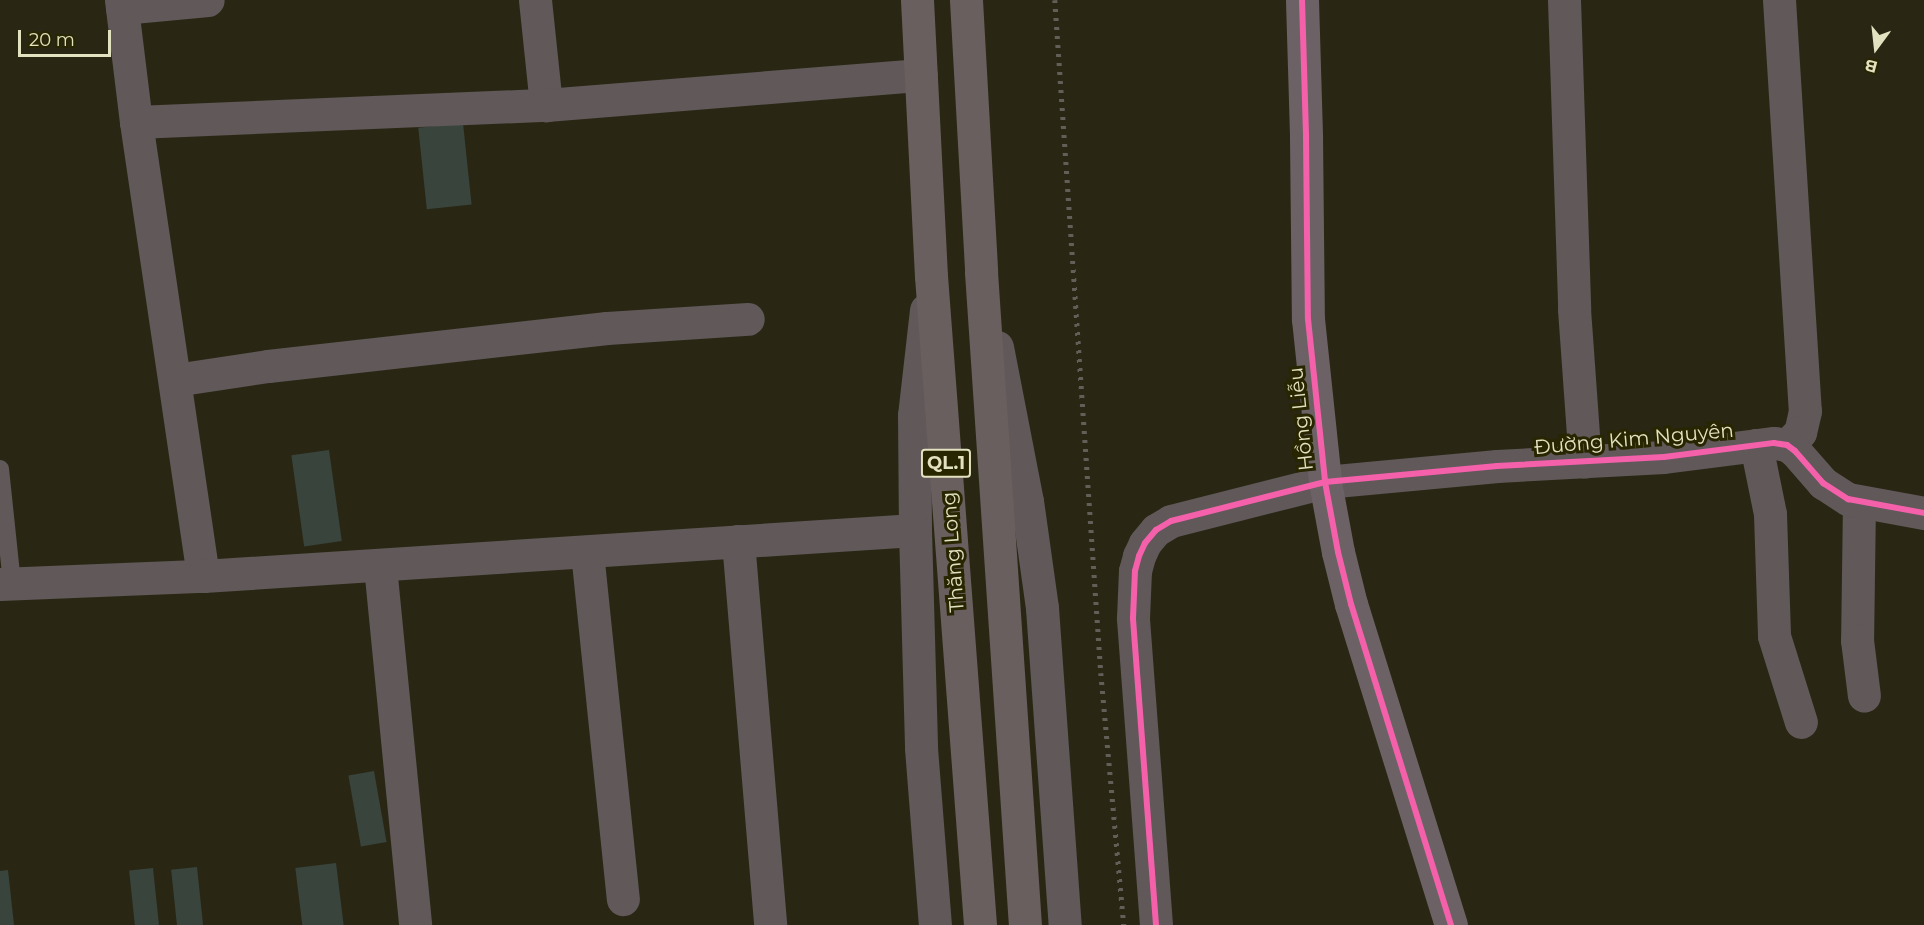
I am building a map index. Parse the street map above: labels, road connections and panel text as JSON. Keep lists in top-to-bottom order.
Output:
{
  "streets": {
    "main road": ["QL.1", "Thăng Long"],
    "street": ["Hồng Liễu", "Đường Kim Nguyên"]
  },
  "crossings": [
    ["Hồng Liễu", "Đường Kim Nguyên"]
  ],
  "scale_bar": "20 m",
  "north": "bottom"
}
